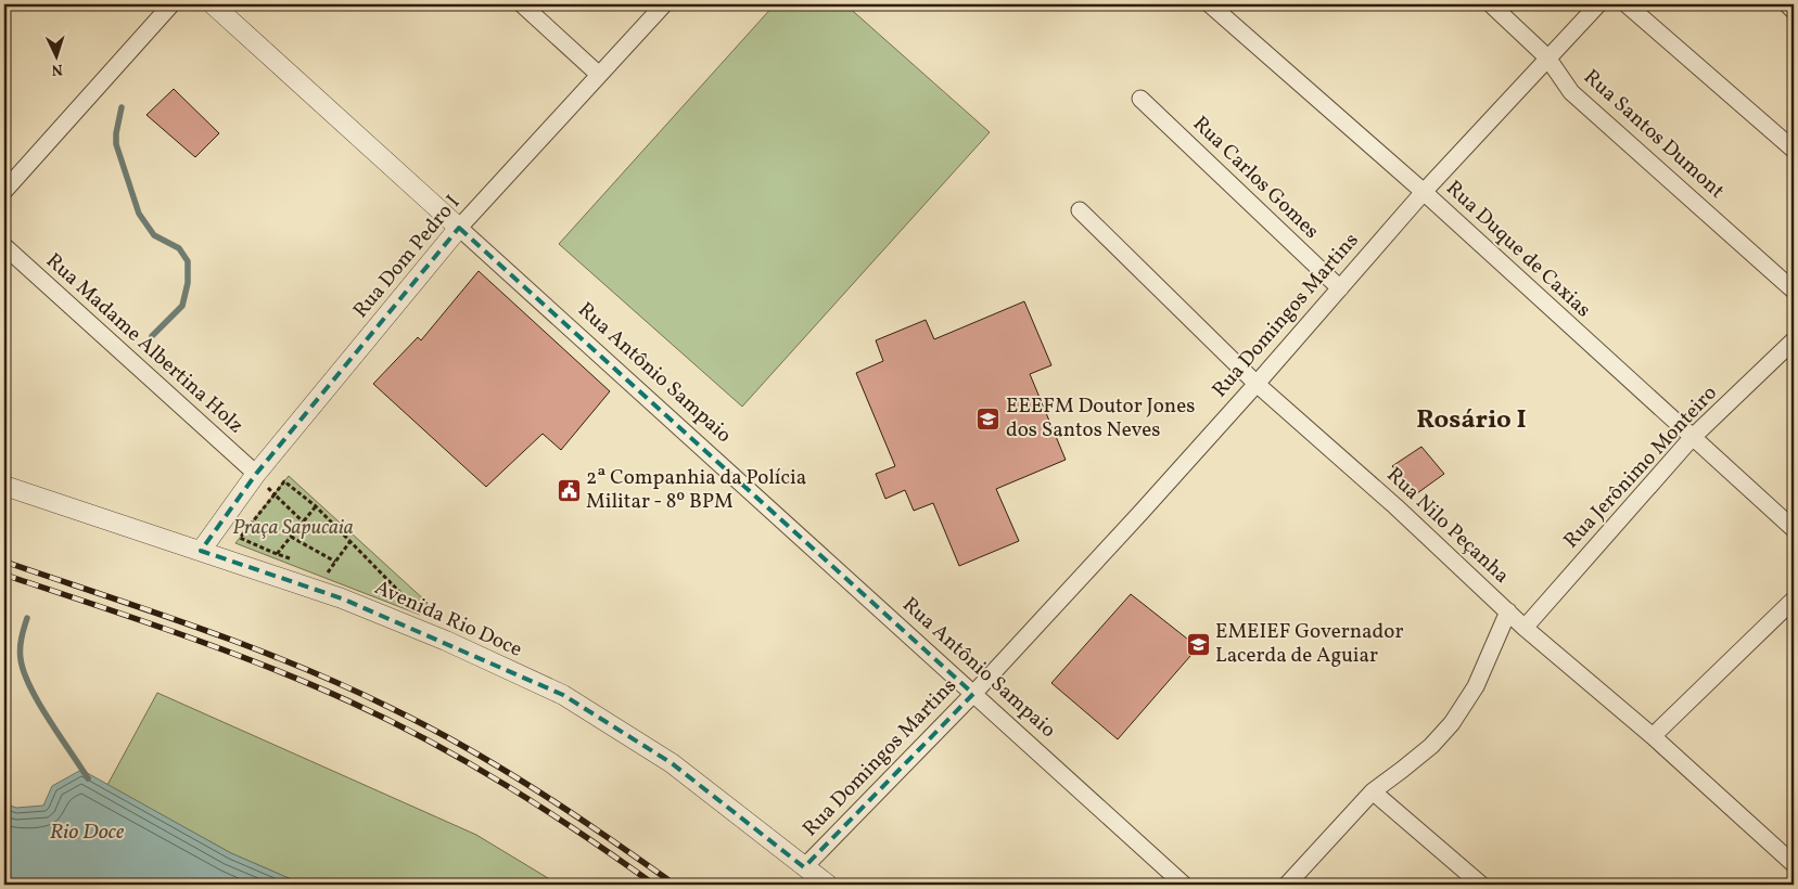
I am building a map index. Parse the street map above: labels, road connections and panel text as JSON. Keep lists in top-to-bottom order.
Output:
{
  "streets": {
    "street": [
      "Rua Santos Dumont",
      "Rua Carlos Gomes",
      "Rua Duque de Caxias",
      "Rua Dom Pedro I",
      "Rua Domingos Martins",
      "Rua Madame Albertina Holz",
      "Rua Antônio Sampaio",
      "Rua Jerônimo Monteiro",
      "Rua Nilo Peçanha",
      "Avenida Rio Doce"
    ]
  },
  "crossings": [
    ["Rua Santos Dumont", "Rua Domingos Martins"],
    ["Rua Carlos Gomes", "Rua Domingos Martins"],
    ["Rua Duque de Caxias", "Rua Domingos Martins"],
    ["Rua Duque de Caxias", "Rua Jerônimo Monteiro"],
    ["Rua Dom Pedro I", "Rua Madame Albertina Holz"],
    ["Rua Dom Pedro I", "Rua Antônio Sampaio"],
    ["Rua Dom Pedro I", "Avenida Rio Doce"],
    ["Rua Domingos Martins", "Rua Antônio Sampaio"],
    ["Rua Domingos Martins", "Rua Nilo Peçanha"],
    ["Rua Domingos Martins", "Avenida Rio Doce"],
    ["Rua Jerônimo Monteiro", "Rua Nilo Peçanha"]
  ],
  "districts": ["Rosário I"],
  "water": ["Rio Doce"],
  "parks": ["Praça Sapucaia"],
  "places": {
    "school or university": ["EEEFM Doutor Jones dos Santos Neves", "EMEIEF Governador Lacerda de Aguiar"],
    "public building": ["2ª Companhia da Polícia Militar - 8º BPM"]
  },
  "north": "bottom"
}
